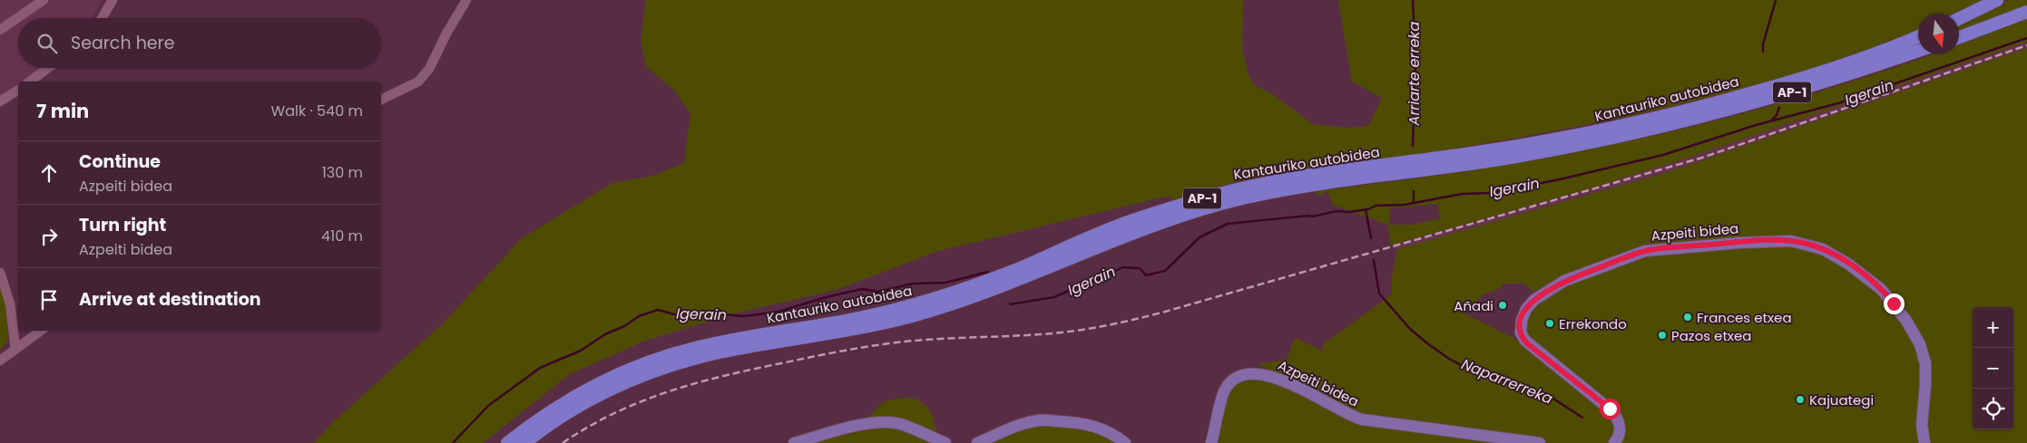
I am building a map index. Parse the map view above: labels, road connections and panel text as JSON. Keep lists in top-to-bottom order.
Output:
{
  "streets": {
    "highway": ["AP-1", "Kantauriko autobidea"],
    "main road": ["Azpeiti bidea"]
  },
  "water": ["Arriarte erreka", "Igerain", "Naparrerreka"],
  "places": [
    "Añadi",
    "Frances etxea",
    "Errekondo",
    "Pazos etxea",
    "Kajuategi"
  ],
  "north": "bottom",
  "page": {
    "search": "Search here",
    "heading": ["7 min", "Walk · 540 m"],
    "list": [
      ["Continue", "Azpeiti bidea", "130 m"],
      ["Turn right", "Azpeiti bidea", "410 m"],
      "Arrive at destination"
    ],
    "map_buttons": ["+", "−"]
  }
}
